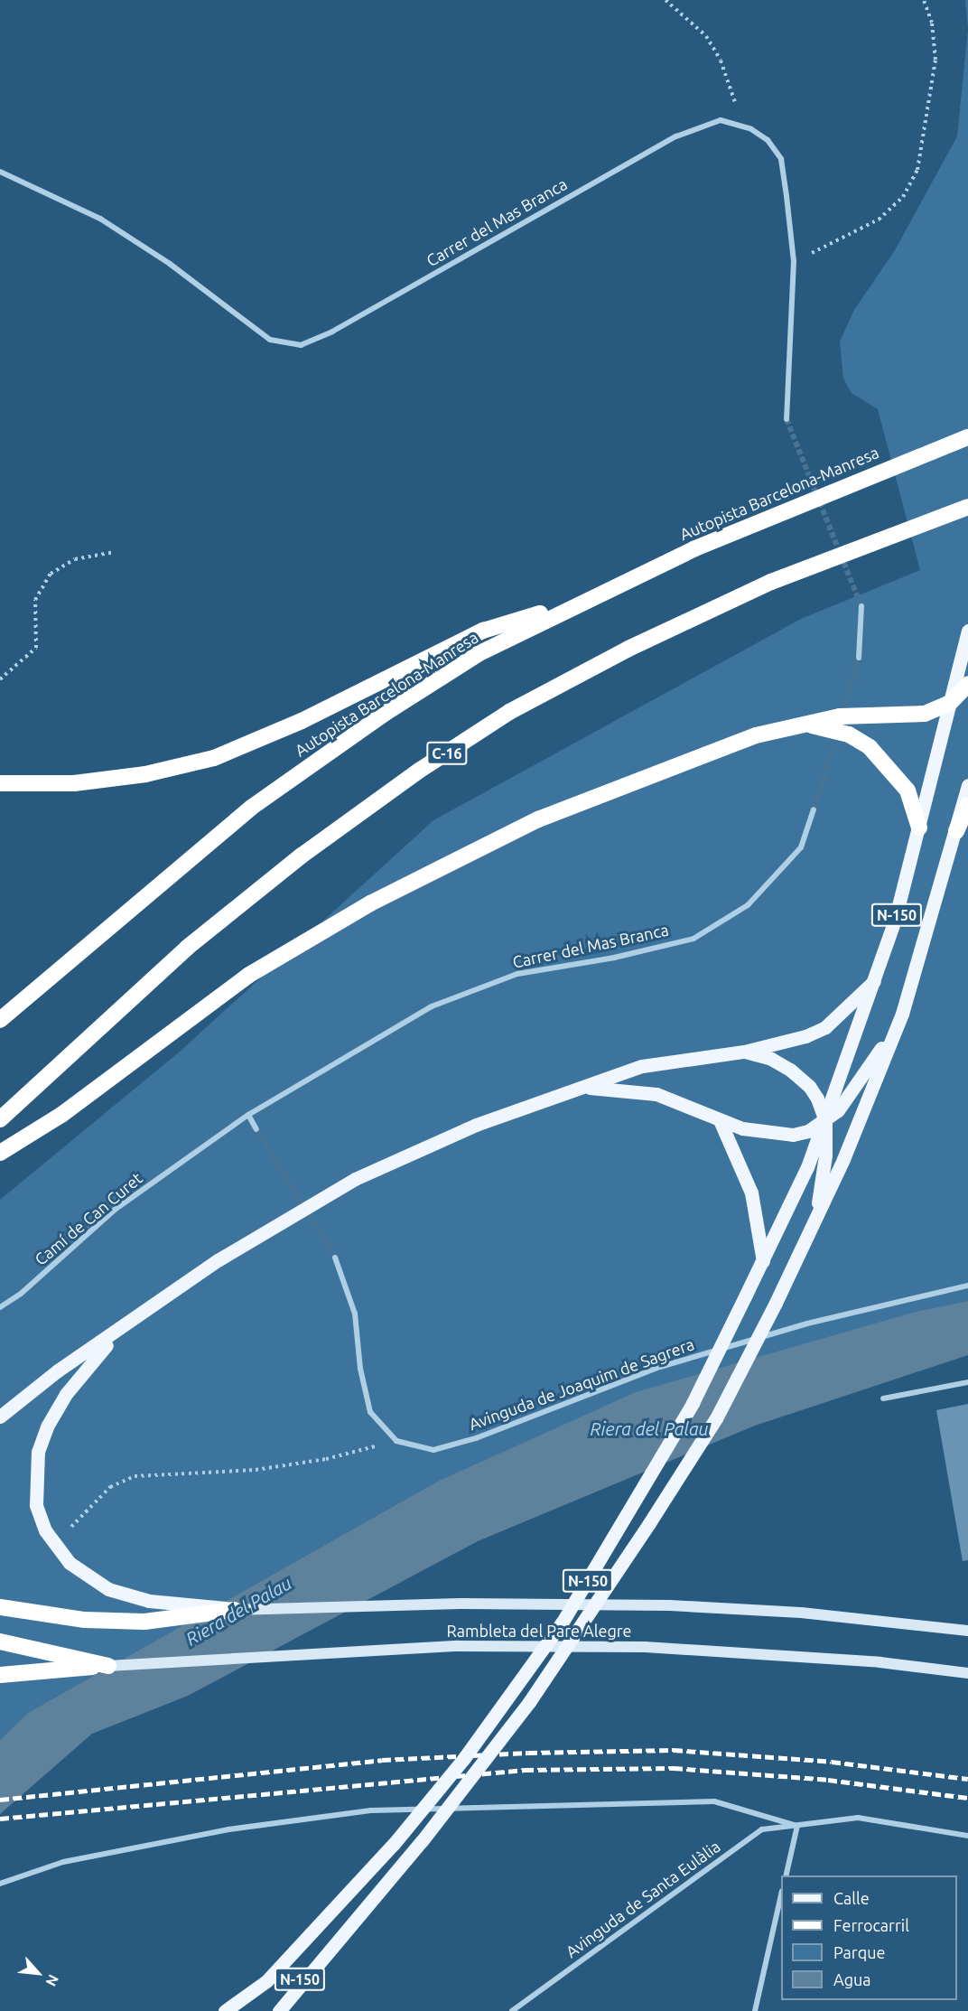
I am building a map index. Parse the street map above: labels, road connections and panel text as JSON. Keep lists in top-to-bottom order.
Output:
{
  "streets": {
    "highway": ["Autopista Barcelona-Manresa", "C-16"],
    "main road": ["N-150", "Rambleta del Pare Alegre"],
    "street": [
      "Carrer del Mas Branca",
      "Camí de Can Curet",
      "Avinguda de Joaquim de Sagrera",
      "Avinguda de Santa Eulàlia"
    ]
  },
  "crossings": [
    ["Carrer del Mas Branca", "Camí de Can Curet"]
  ],
  "water": ["Riera del Palau"],
  "legend": [
    "Calle",
    "Ferrocarril",
    "Parque",
    "Agua"
  ],
  "north": "bottom right"
}
